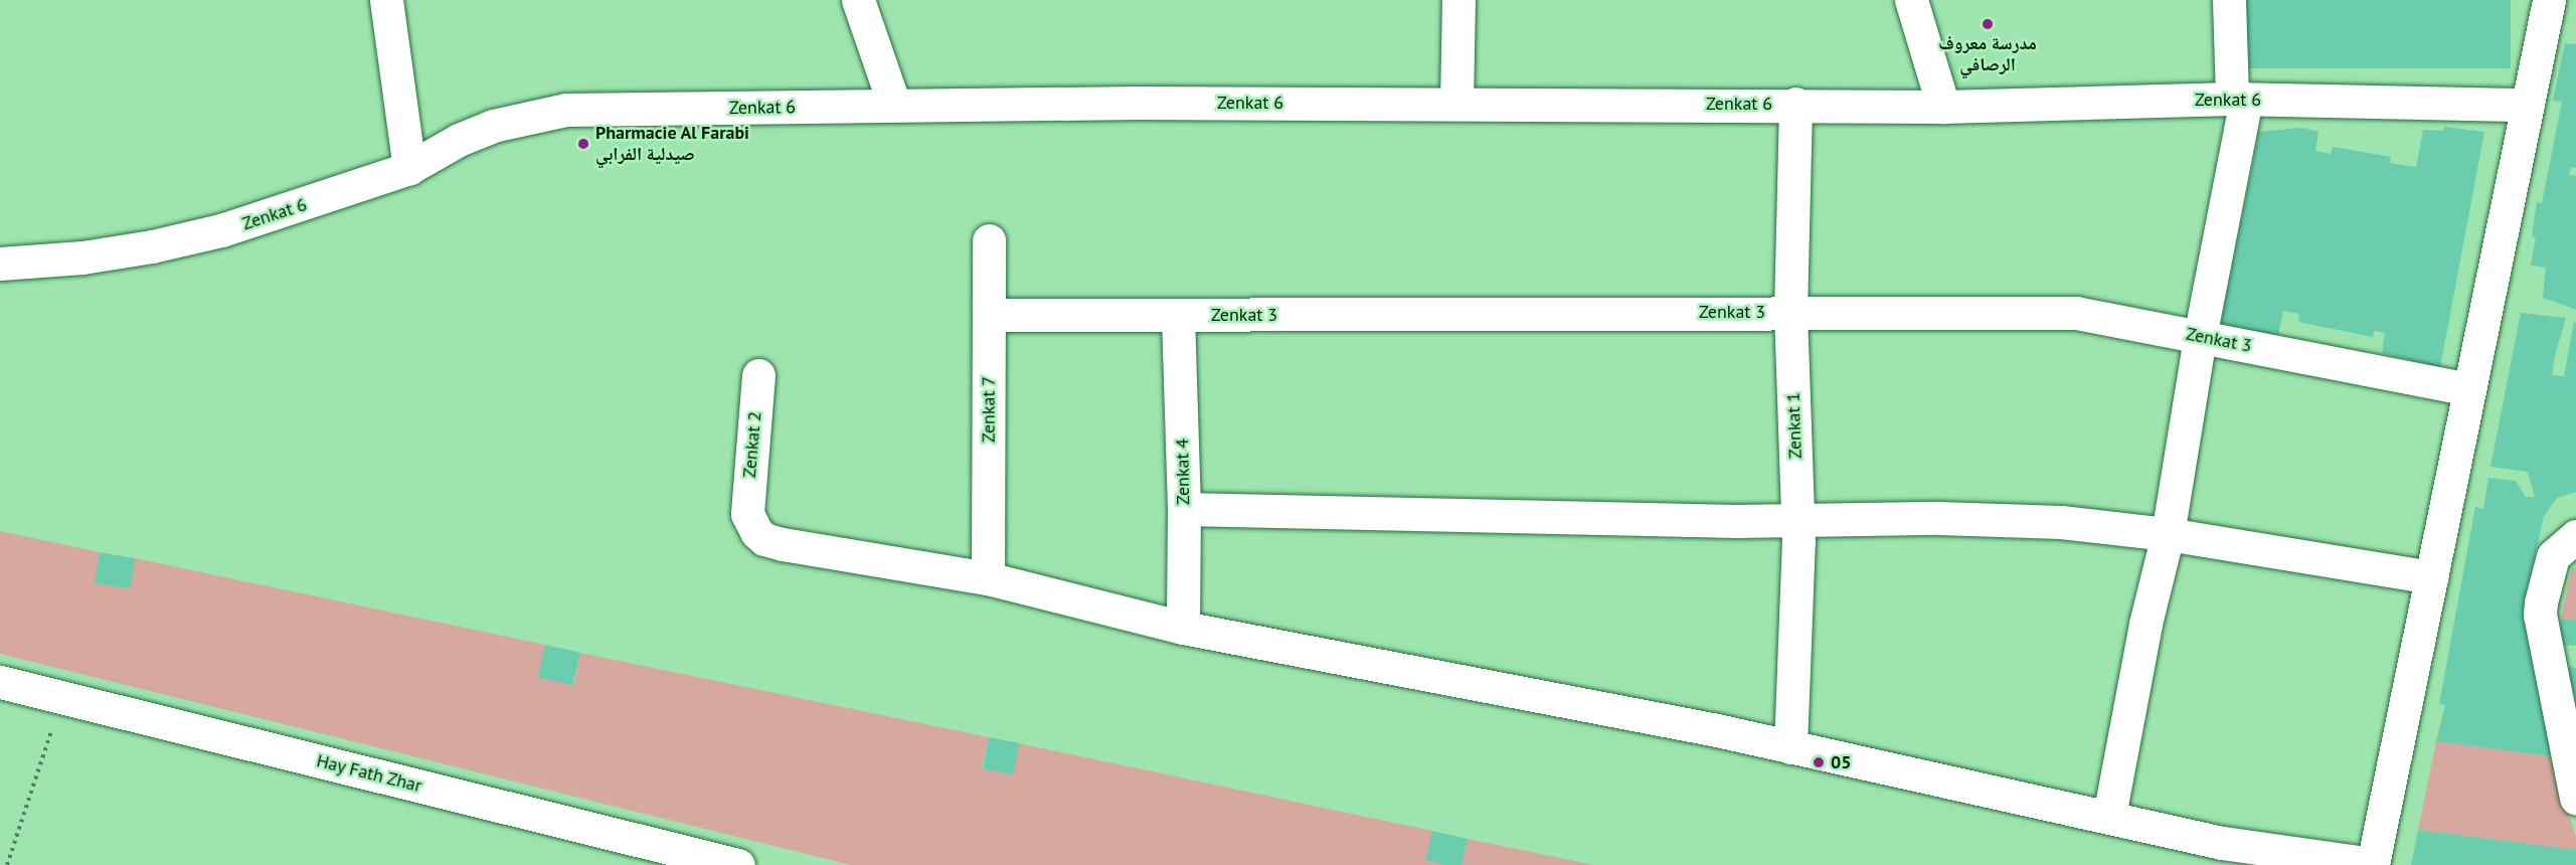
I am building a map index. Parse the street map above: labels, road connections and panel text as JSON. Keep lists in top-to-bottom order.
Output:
{
  "streets": {
    "street": [
      "Zenkat 6",
      "Zenkat 3",
      "Zenkat 7",
      "Zenkat 1",
      "Zenkat 2",
      "Zenkat 4",
      "Hay Fath Zhar"
    ]
  },
  "crossings": [
    ["Zenkat 6", "Zenkat 1"],
    ["Zenkat 3", "Zenkat 7"],
    ["Zenkat 3", "Zenkat 1"],
    ["Zenkat 3", "Zenkat 4"],
    ["Zenkat 7", "Zenkat 2"]
  ],
  "places": ["مدرسة معروف الرصافي", "Pharmacie Al Farabi صيدلية الفرابي", "05"]
}
